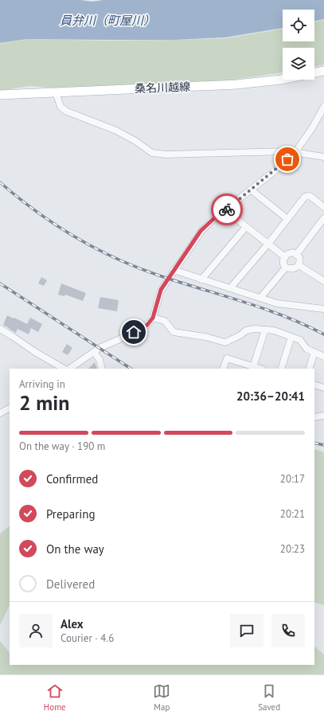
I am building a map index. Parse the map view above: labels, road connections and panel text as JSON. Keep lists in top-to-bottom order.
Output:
{
  "streets": {
    "main road": ["桑名川越線"]
  },
  "water": ["員弁川（町屋川）"],
  "page": {
    "heading": ["2 min", "Arriving in", "20:36–20:41"],
    "panel": ["Alex", "Courier · 4.6"],
    "bar": "On the way · 190 m",
    "list": [
      ["Confirmed", "20:17"],
      ["Preparing", "20:21"],
      ["On the way", "20:23"],
      "Delivered"
    ],
    "tabs": ["Home", "Map", "Saved"]
  }
}
